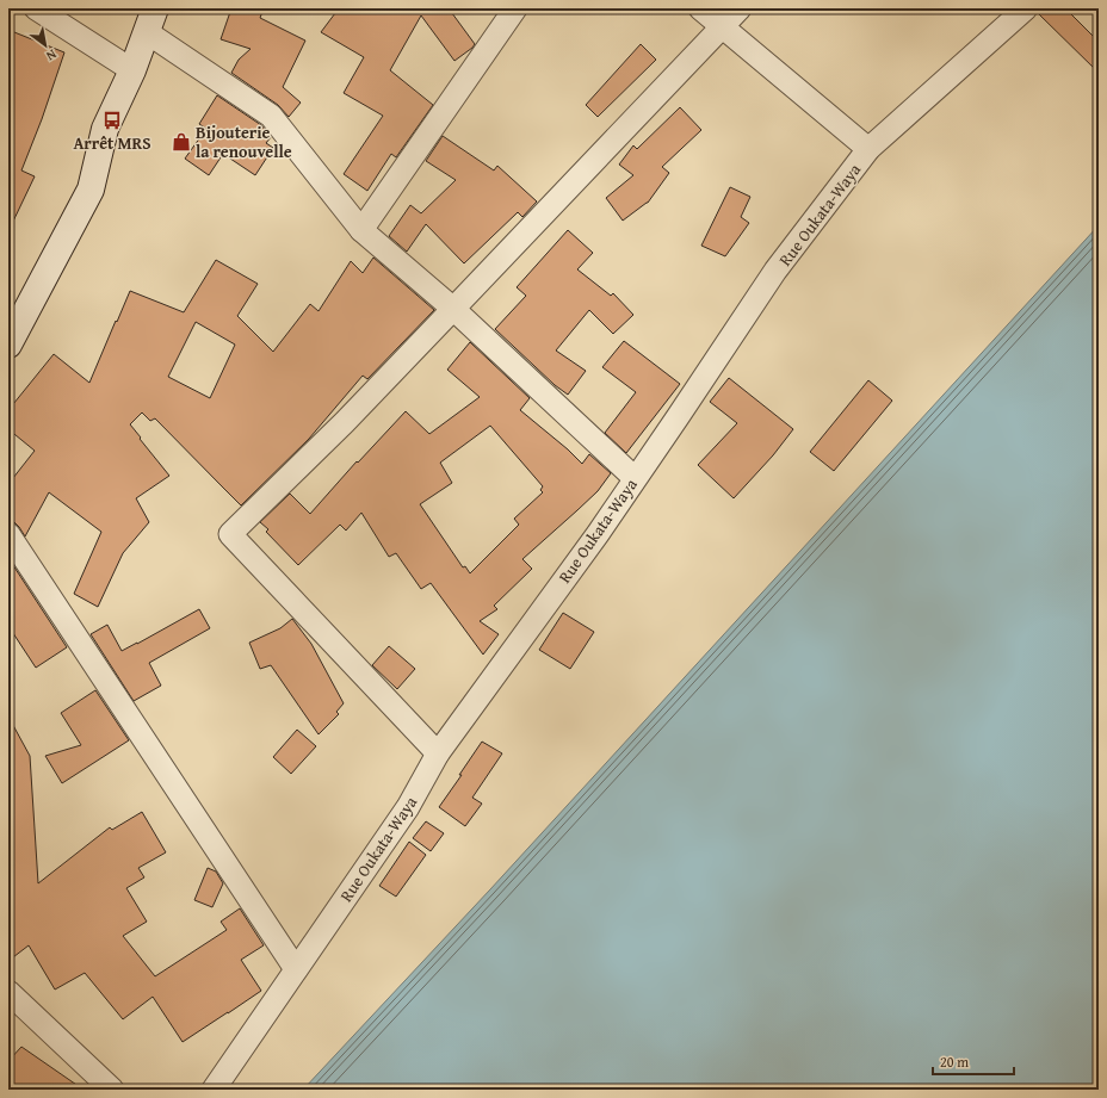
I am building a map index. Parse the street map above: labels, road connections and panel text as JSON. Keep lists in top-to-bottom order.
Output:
{
  "streets": {
    "street": ["Rue Oukata-Waya"]
  },
  "places": {
    "bus stop": ["Arrêt MRS"],
    "shop": ["Bijouterie la renouvelle"]
  },
  "scale_bar": "20 m",
  "north": "bottom right"
}
